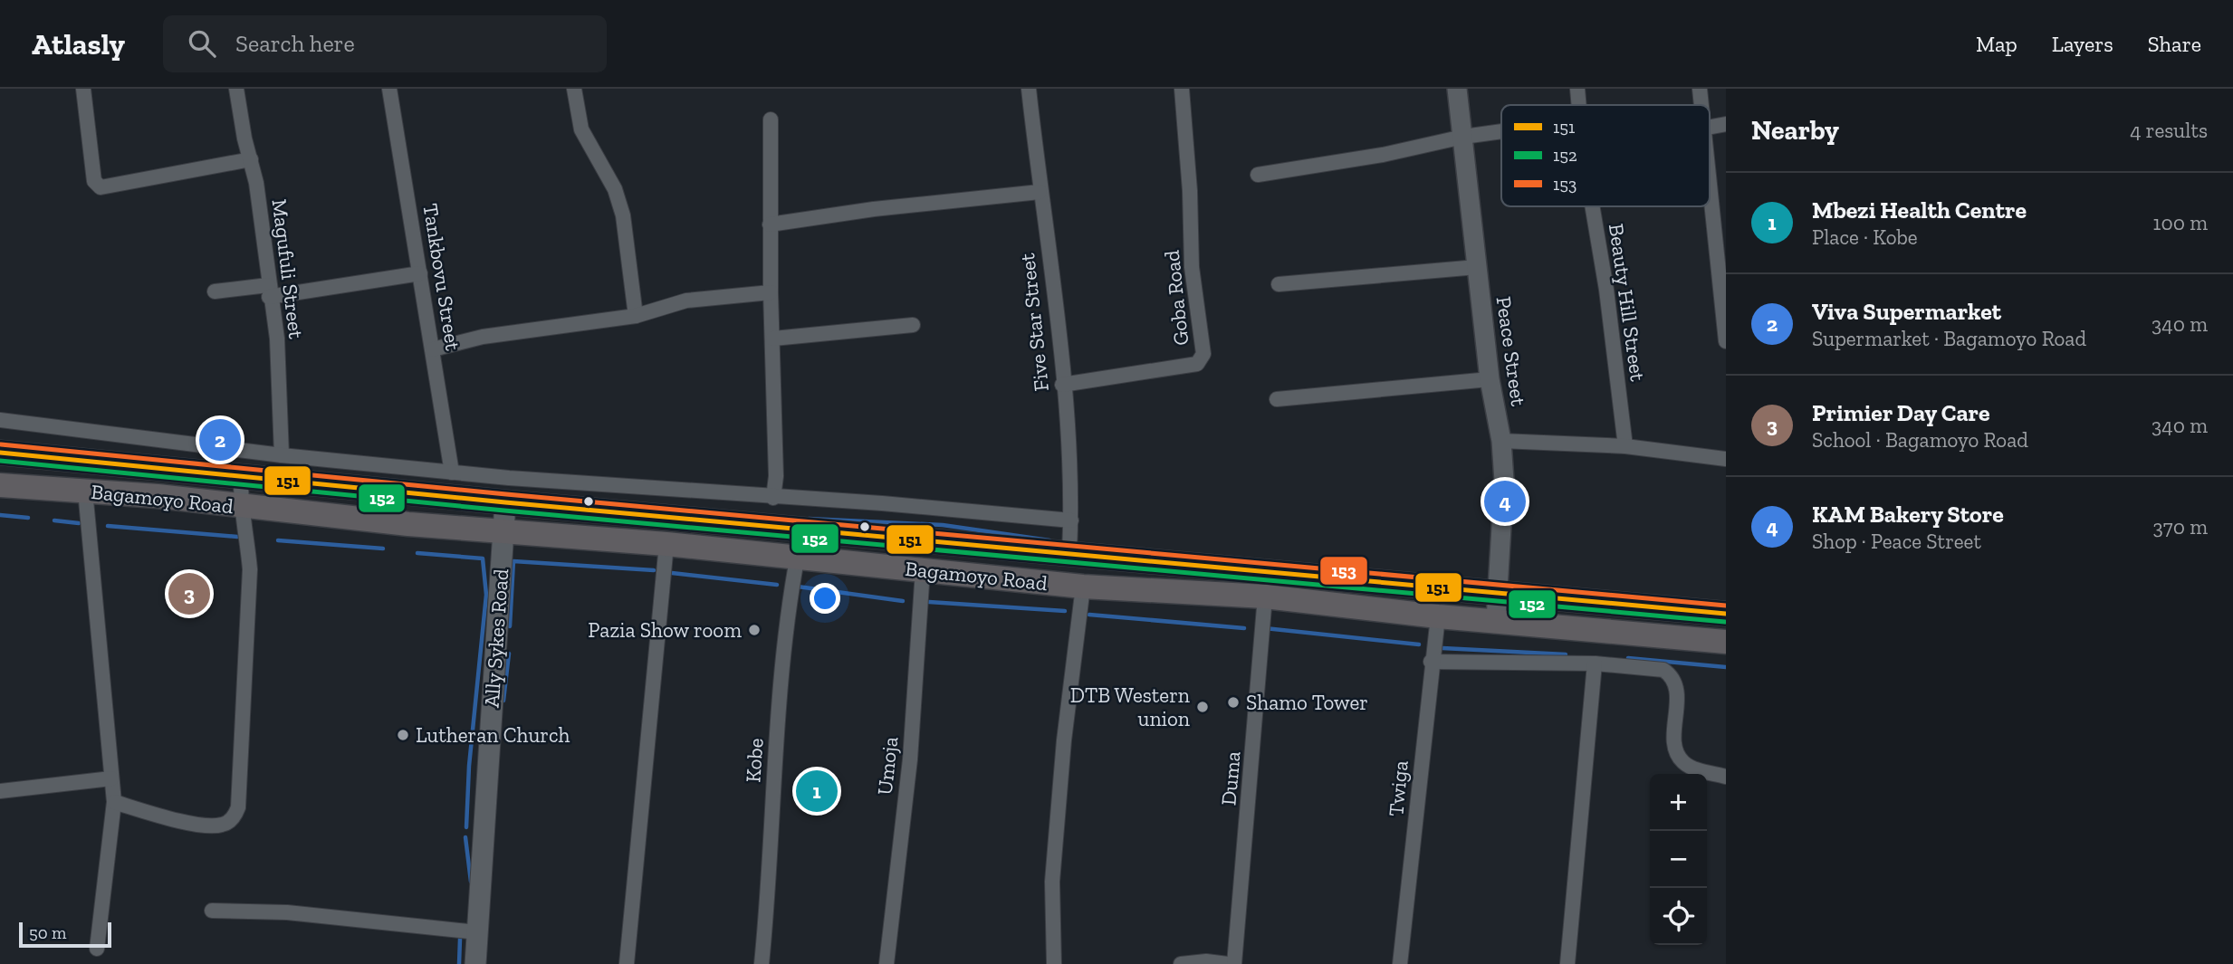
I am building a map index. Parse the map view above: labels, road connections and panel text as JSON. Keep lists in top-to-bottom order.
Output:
{
  "streets": {
    "highway": ["Bagamoyo Road"],
    "main road": ["Ally Sykes Road"],
    "street": [
      "Magufuli Street",
      "Tankbovu Street",
      "Goba Road",
      "Beauty Hill Street",
      "Five Star Street",
      "Peace Street",
      "Kobe",
      "Umoja",
      "Duma",
      "Twiga"
    ]
  },
  "crossings": [
    ["Goba Road", "Five Star Street"],
    ["Five Star Street", "Bagamoyo Road"],
    ["Peace Street", "Bagamoyo Road"],
    ["Bagamoyo Road", "Ally Sykes Road"],
    ["Bagamoyo Road", "Kobe"],
    ["Bagamoyo Road", "Umoja"],
    ["Bagamoyo Road", "Duma"],
    ["Bagamoyo Road", "Twiga"]
  ],
  "places": [
    "Pazia Show room",
    "Shamo Tower",
    "DTB Western union",
    "Lutheran Church"
  ],
  "lines": ["transit line 153", "transit line 151", "transit line 152"],
  "legend": ["151", "152", "153"],
  "scale_bar": "50 m",
  "page": {
    "header": "Atlasly",
    "search": "Search here",
    "nav": ["Map", "Layers", "Share"],
    "heading": ["Nearby", "4 results"],
    "list": [
      {
        "mark": "1",
        "name": "Mbezi Health Centre",
        "note": "Place · Kobe",
        "value": "100 m"
      },
      {
        "mark": "2",
        "name": "Viva Supermarket",
        "note": "Supermarket · Bagamoyo Road",
        "value": "340 m"
      },
      {
        "mark": "3",
        "name": "Primier Day Care",
        "note": "School · Bagamoyo Road",
        "value": "340 m"
      },
      {
        "mark": "4",
        "name": "KAM Bakery Store",
        "note": "Shop · Peace Street",
        "value": "370 m"
      }
    ],
    "pins": [
      "2",
      "4",
      "3",
      "1"
    ],
    "map_buttons": ["+", "−"],
    "scale": "50 m"
  }
}
